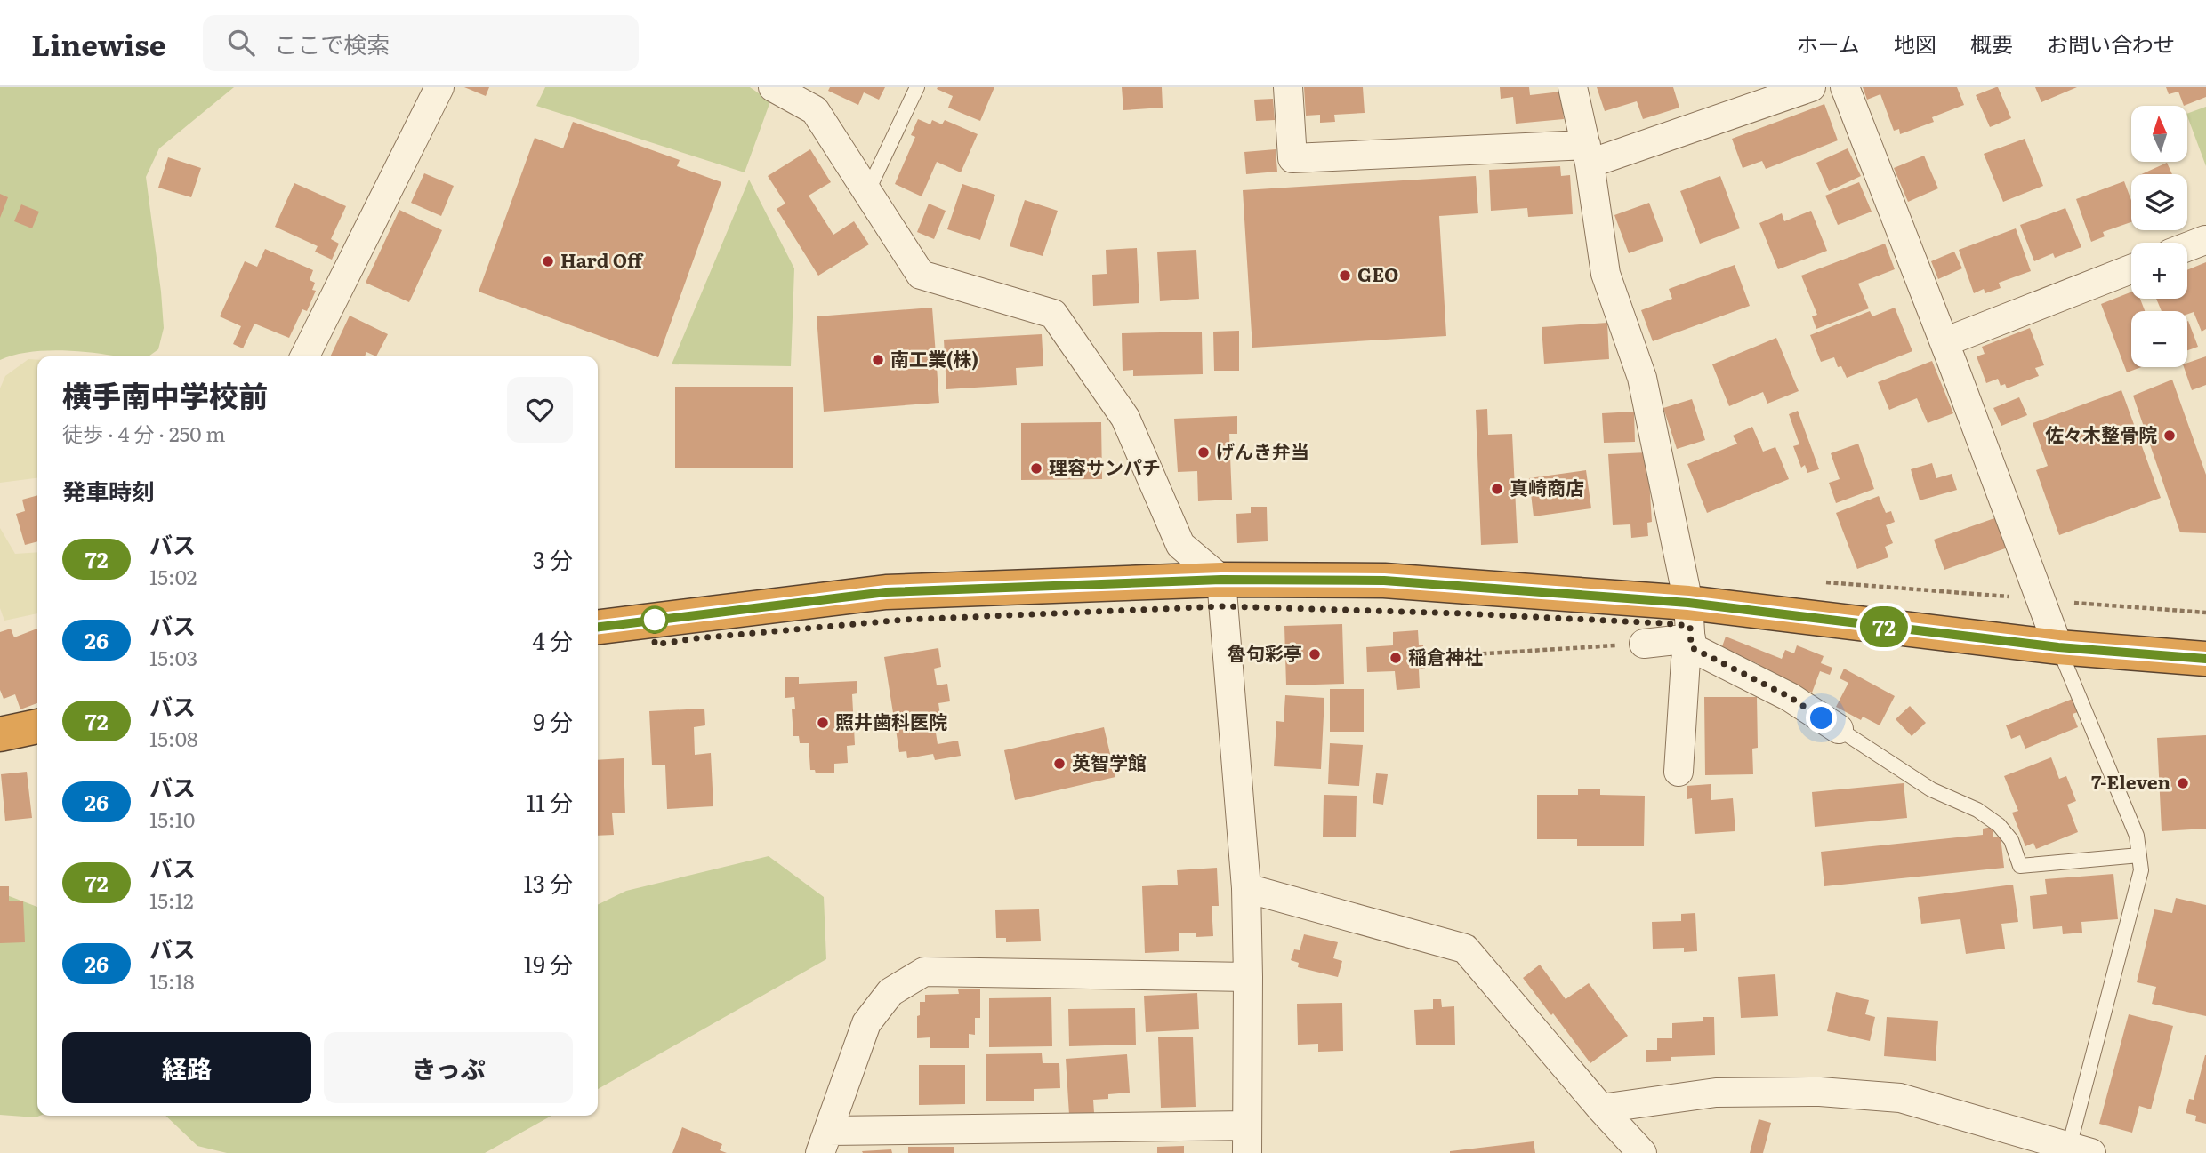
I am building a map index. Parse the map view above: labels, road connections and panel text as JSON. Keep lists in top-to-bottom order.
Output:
{
  "places": [
    "Hard Off",
    "GEO",
    "南工業(株)",
    "佐々木整骨院",
    "げんき弁当",
    "理容サンパチ",
    "真崎商店",
    "魯句彩亭",
    "稲倉神社",
    "照井歯科医院",
    "英智学館",
    "7-Eleven"
  ],
  "lines": ["bus line 72"],
  "north": "top",
  "page": {
    "header": "Linewise",
    "search": "ここで検索",
    "nav": [
      "ホーム",
      "地図",
      "概要",
      "お問い合わせ"
    ],
    "on_map": "72",
    "map_buttons": ["+", "−"],
    "heading": [
      ["横手南中学校前", "徒歩 · 4 分 · 250 m"],
      "発車時刻"
    ],
    "list": [
      {
        "mark": "72",
        "name": "バス",
        "note": "15:02",
        "value": "3 分"
      },
      {
        "mark": "26",
        "name": "バス",
        "note": "15:03",
        "value": "4 分"
      },
      {
        "mark": "72",
        "name": "バス",
        "note": "15:08",
        "value": "9 分"
      },
      {
        "mark": "26",
        "name": "バス",
        "note": "15:10",
        "value": "11 分"
      },
      {
        "mark": "72",
        "name": "バス",
        "note": "15:12",
        "value": "13 分"
      },
      {
        "mark": "26",
        "name": "バス",
        "note": "15:18",
        "value": "19 分"
      }
    ],
    "buttons": ["経路", "きっぷ"]
  }
}
